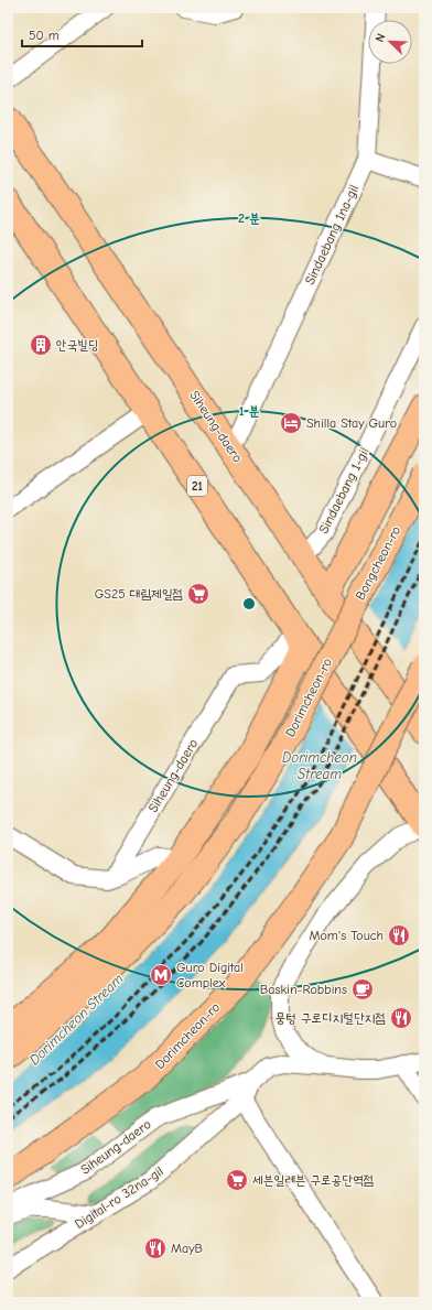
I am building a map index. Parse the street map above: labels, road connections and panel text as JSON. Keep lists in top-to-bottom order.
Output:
{
  "streets": {
    "main road": [
      "Siheung-daero",
      "21",
      "Bongcheon-ro",
      "Dorimcheon-ro"
    ],
    "street": ["Sindaebang 1na-gil", "Sindaebang 1-gil", "Digital-ro 32na-gil"]
  },
  "crossings": [
    ["Sindaebang 1na-gil", "Siheung-daero"],
    ["Siheung-daero", "21"],
    ["Siheung-daero", "Sindaebang 1-gil"],
    ["Siheung-daero", "Bongcheon-ro"],
    ["Siheung-daero", "Dorimcheon-ro"],
    ["Siheung-daero", "Digital-ro 32na-gil"],
    ["21", "Bongcheon-ro"],
    ["21", "Dorimcheon-ro"],
    ["Bongcheon-ro", "Dorimcheon-ro"]
  ],
  "water": ["Dorimcheon Stream"],
  "places": {
    "building": ["안국빌딩"],
    "hotel": ["Shilla Stay Guro"],
    "supermarket": ["GS25 대림제일점", "세븐일레븐 구로공단역점"],
    "restaurant": ["Mom's Touch", "뭉텅 구로디지털단지점", "MayB"],
    "metro station": ["Guro Digital Complex"],
    "cafe": ["Baskin-Robbins"]
  },
  "scale_bar": "50 m",
  "north": "top left",
  "rings": ["2 분", "1 분"]
}
